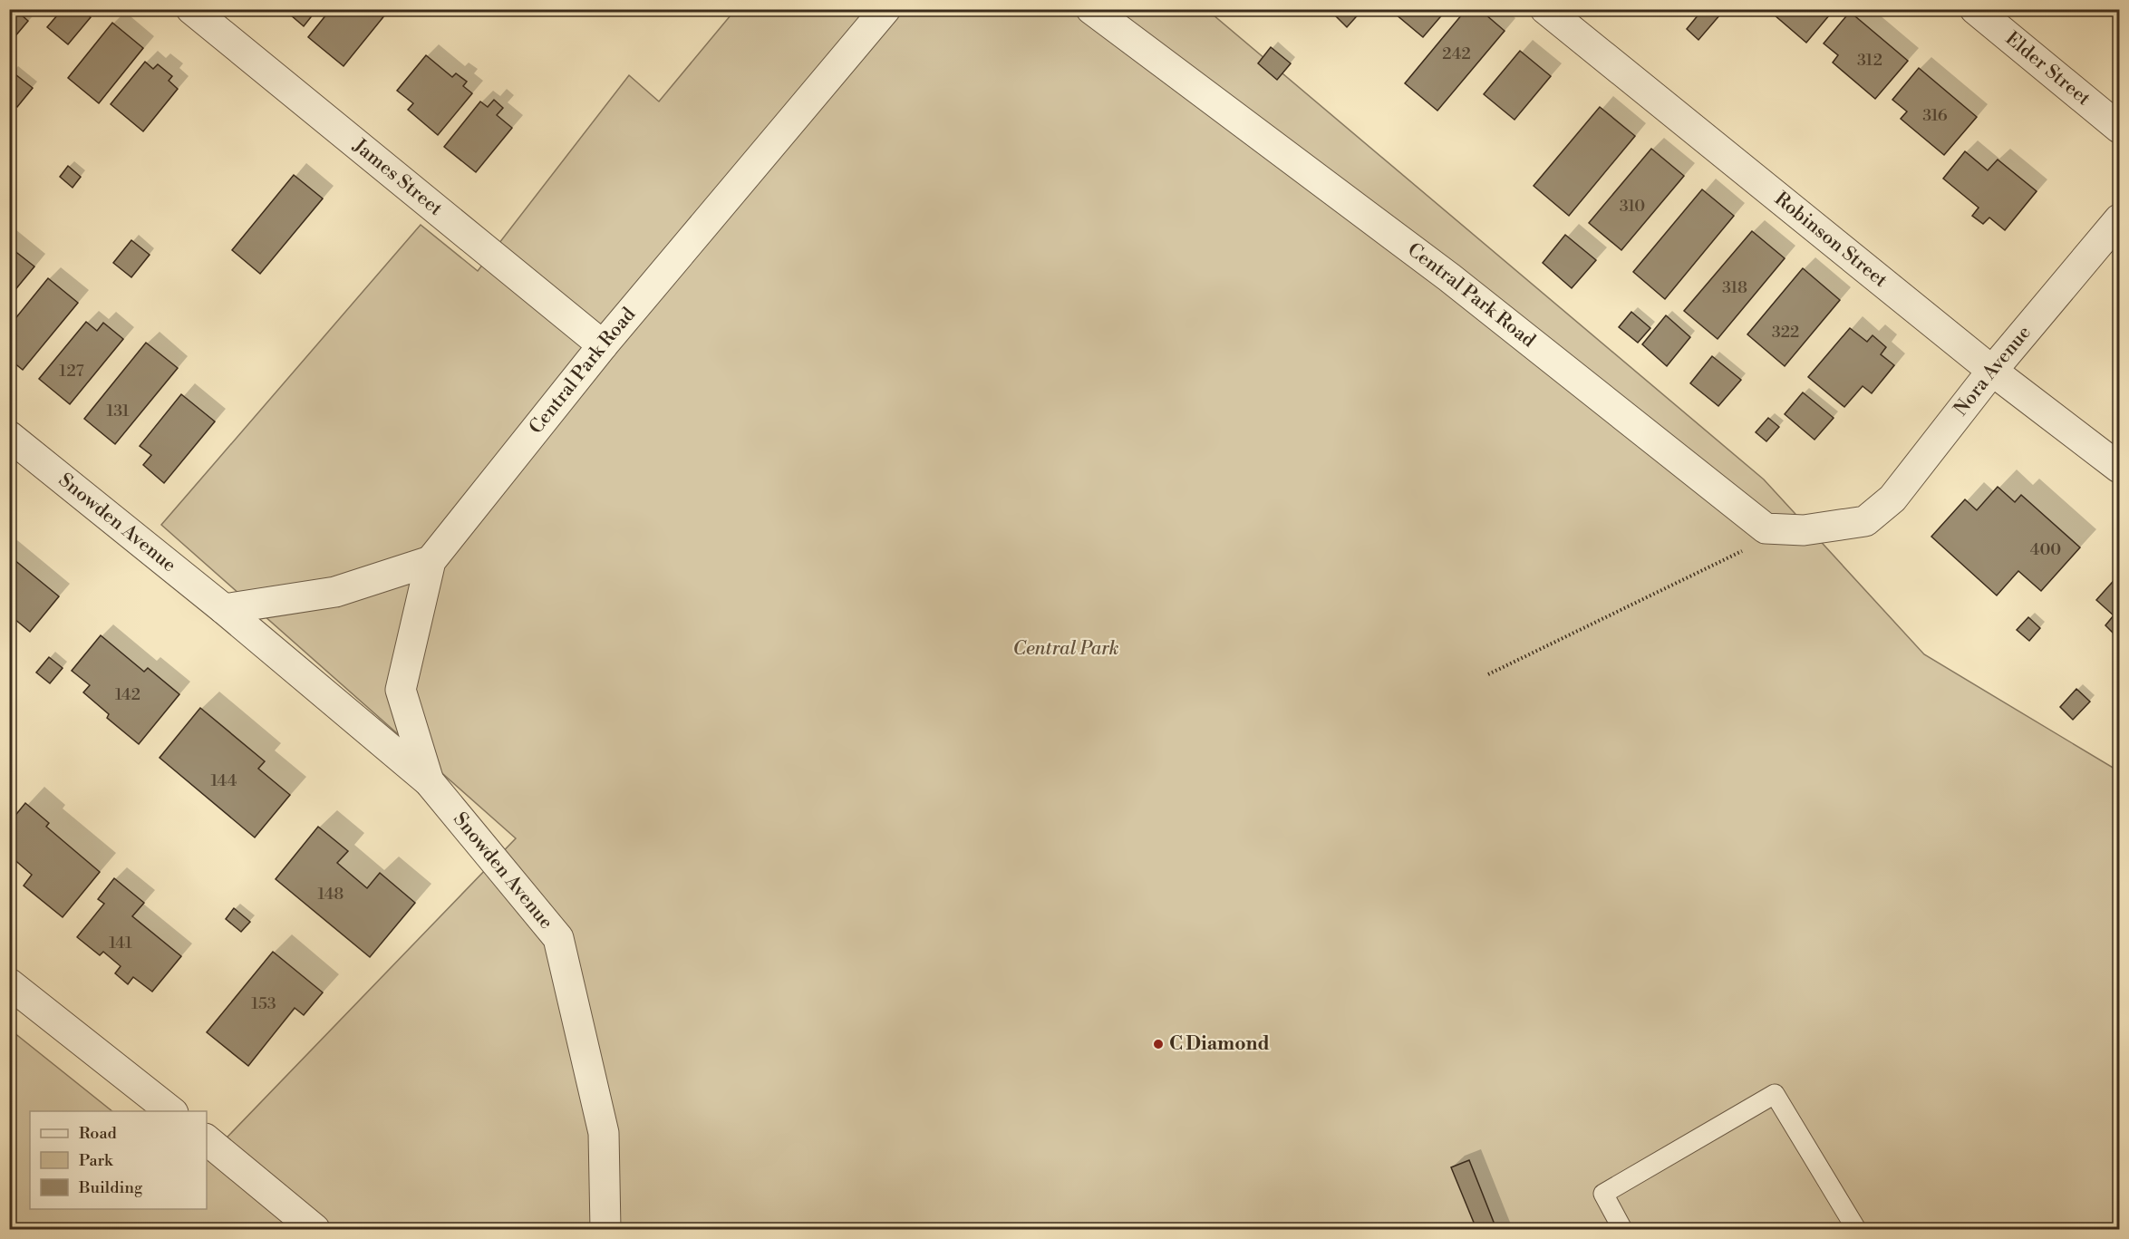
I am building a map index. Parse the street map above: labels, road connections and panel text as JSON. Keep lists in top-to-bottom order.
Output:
{
  "streets": {
    "street": [
      "Elder Street",
      "James Street",
      "Robinson Street",
      "Central Park Road",
      "Nora Avenue",
      "Snowden Avenue"
    ]
  },
  "crossings": [
    ["James Street", "Central Park Road"],
    ["Robinson Street", "Nora Avenue"],
    ["Central Park Road", "Nora Avenue"],
    ["Central Park Road", "Snowden Avenue"]
  ],
  "parks": ["Central Park"],
  "places": ["C Diamond"],
  "house_numbers": [
    "242",
    "312",
    "316",
    "310",
    "318",
    "322",
    "127",
    "131",
    "400",
    "142",
    "144",
    "148",
    "141",
    "153"
  ],
  "legend": ["Road", "Park", "Building"]
}
